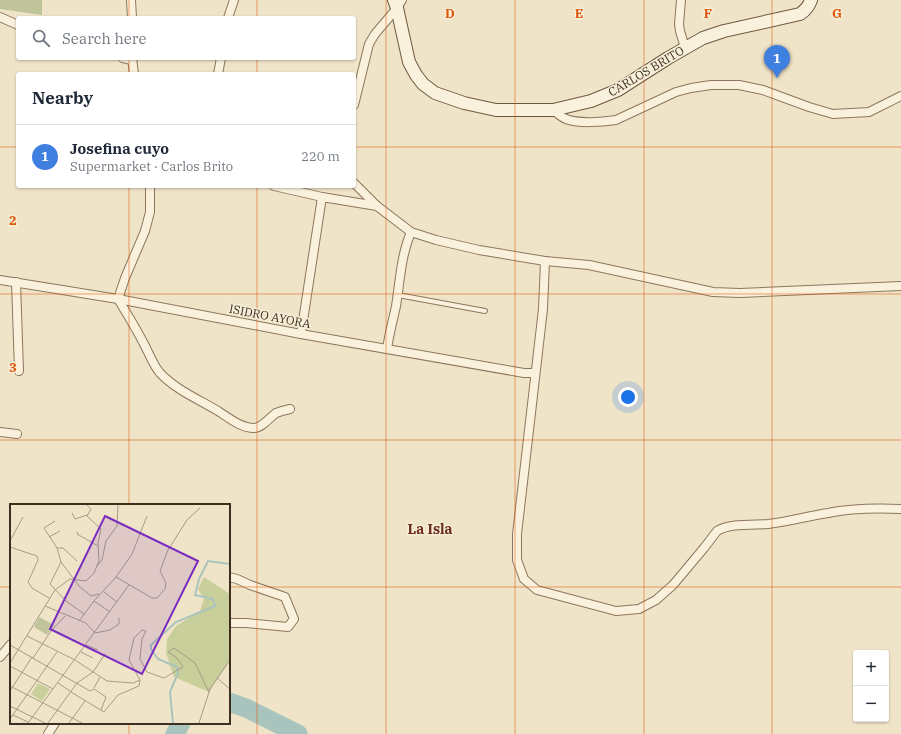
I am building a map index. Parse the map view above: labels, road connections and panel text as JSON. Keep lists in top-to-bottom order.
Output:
{
  "streets": {
    "street": ["CARLOS BRITO", "ISIDRO AYORA"]
  },
  "districts": ["La Isla"],
  "page": {
    "search": "Search here",
    "pins": "1",
    "heading": "Nearby",
    "list": [
      {
        "mark": "1",
        "name": "Josefina cuyo",
        "note": "Supermarket · Carlos Brito",
        "value": "220 m"
      }
    ],
    "map_buttons": ["+", "−"]
  },
  "grid": {
    "columns": [
      "D",
      "E",
      "F",
      "G"
    ],
    "rows": ["2", "3"]
  }
}
